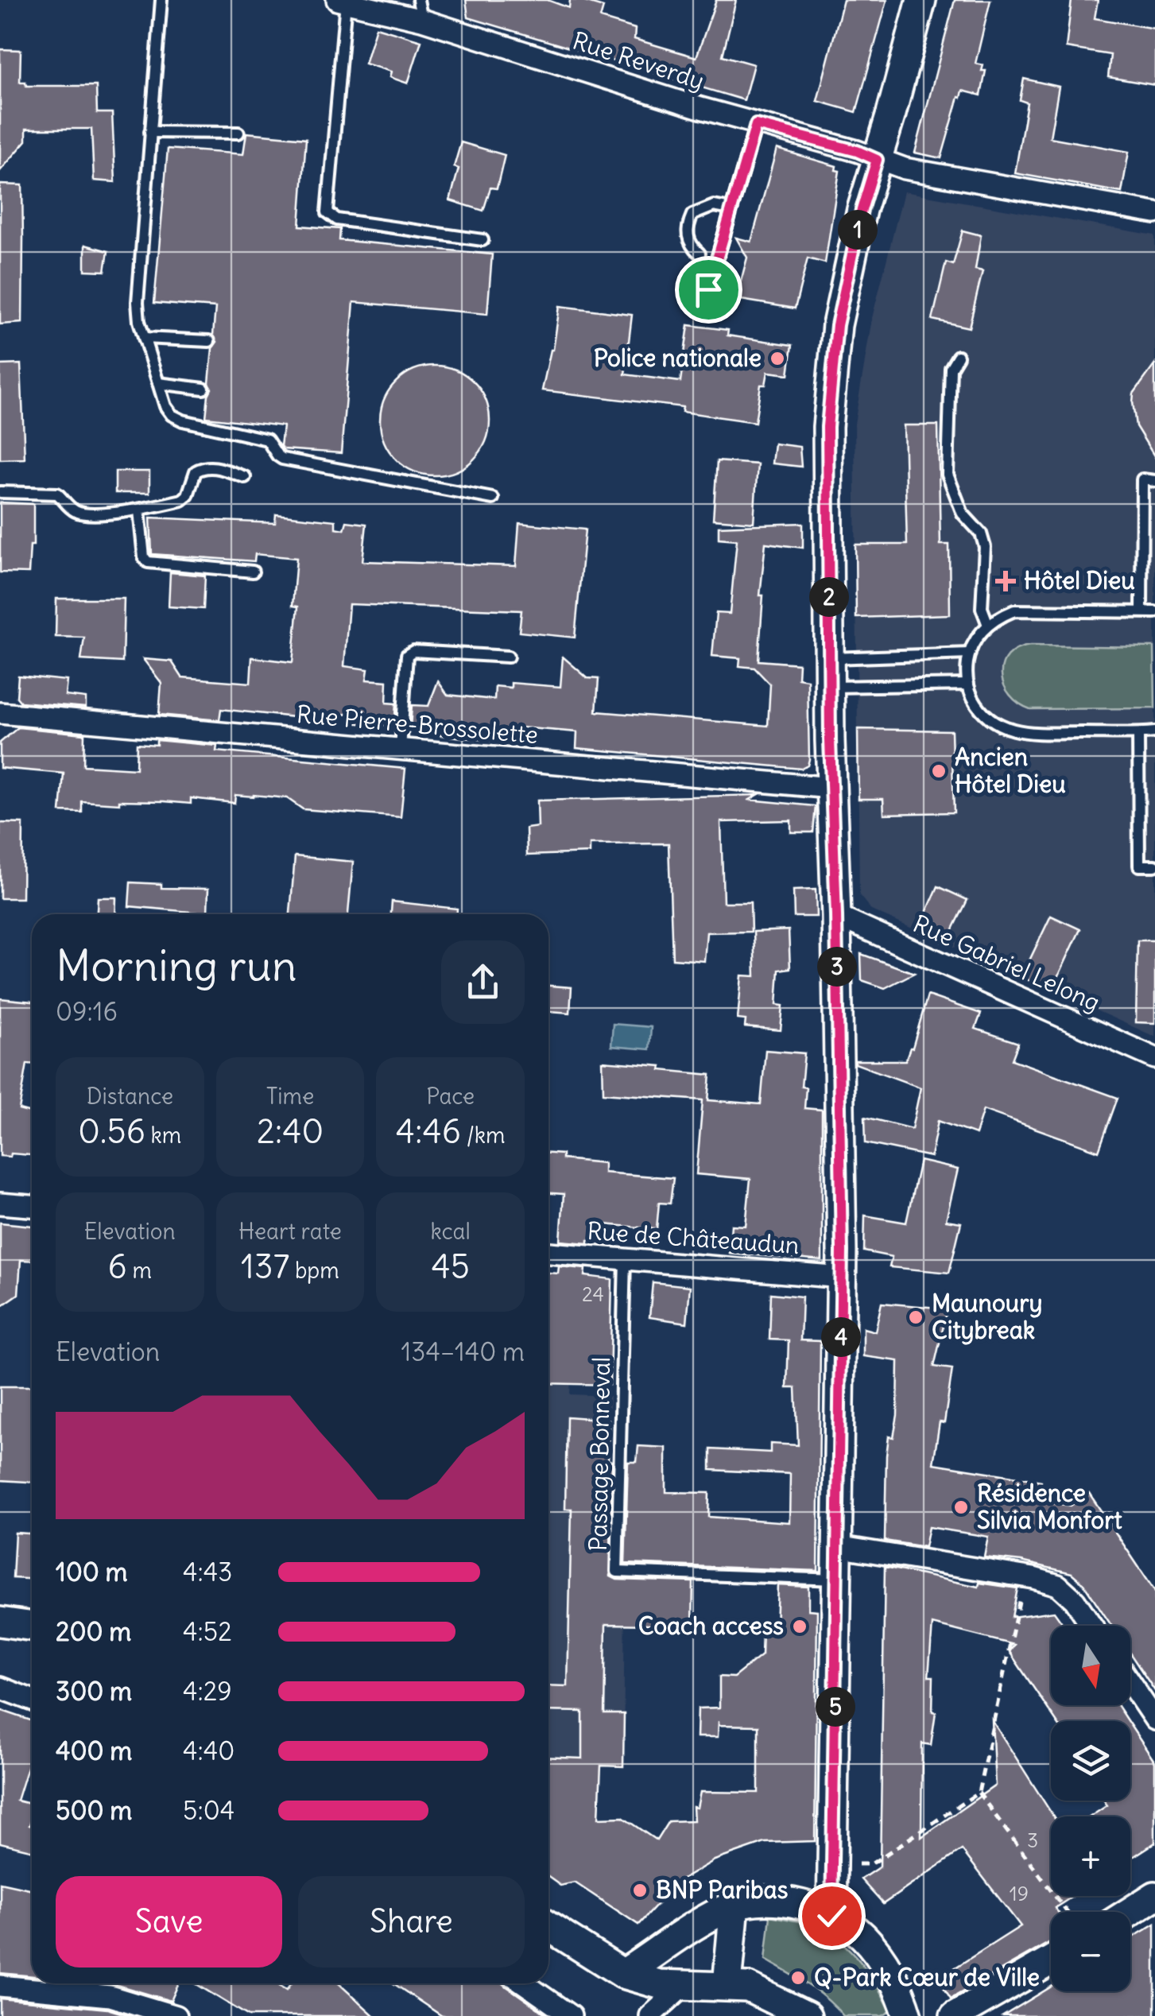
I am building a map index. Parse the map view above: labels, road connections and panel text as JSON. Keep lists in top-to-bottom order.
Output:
{
  "streets": {
    "street": [
      "Rue Reverdy",
      "Rue Pierre-Brossolette",
      "Rue Gabriel Lelong",
      "Rue de Châteaudun"
    ],
    "lane": ["Passage Bonneval"]
  },
  "crossings": [
    ["Rue de Châteaudun", "Passage Bonneval"]
  ],
  "places": {
    "other": [
      "Police nationale",
      "Ancien Hôtel Dieu",
      "Maunoury Citybreak",
      "Résidence Silvia Monfort",
      "Coach access",
      "BNP Paribas",
      "Q-Park Cœur de Ville"
    ],
    "health": ["Hôtel Dieu"]
  },
  "house_numbers": ["24", "3", "19"],
  "north": "bottom",
  "page": {
    "pins": [
      "1",
      "2",
      "3",
      "4",
      "5"
    ],
    "heading": ["Morning run", "09:16"],
    "stats": [
      ["Distance", "0.56 km"],
      ["Time", "2:40"],
      ["Pace", "4:46 /km"],
      ["Elevation", "6 m"],
      ["Heart rate", "137 bpm"],
      ["kcal", "45"]
    ],
    "chart": ["Elevation", "134–140 m"],
    "list": [
      {
        "name": "100 m",
        "note": "4:43"
      },
      {
        "name": "200 m",
        "note": "4:52"
      },
      {
        "name": "300 m",
        "note": "4:29"
      },
      {
        "name": "400 m",
        "note": "4:40"
      },
      {
        "name": "500 m",
        "note": "5:04"
      }
    ],
    "map_buttons": ["+", "−"],
    "buttons": ["Save", "Share"]
  }
}
